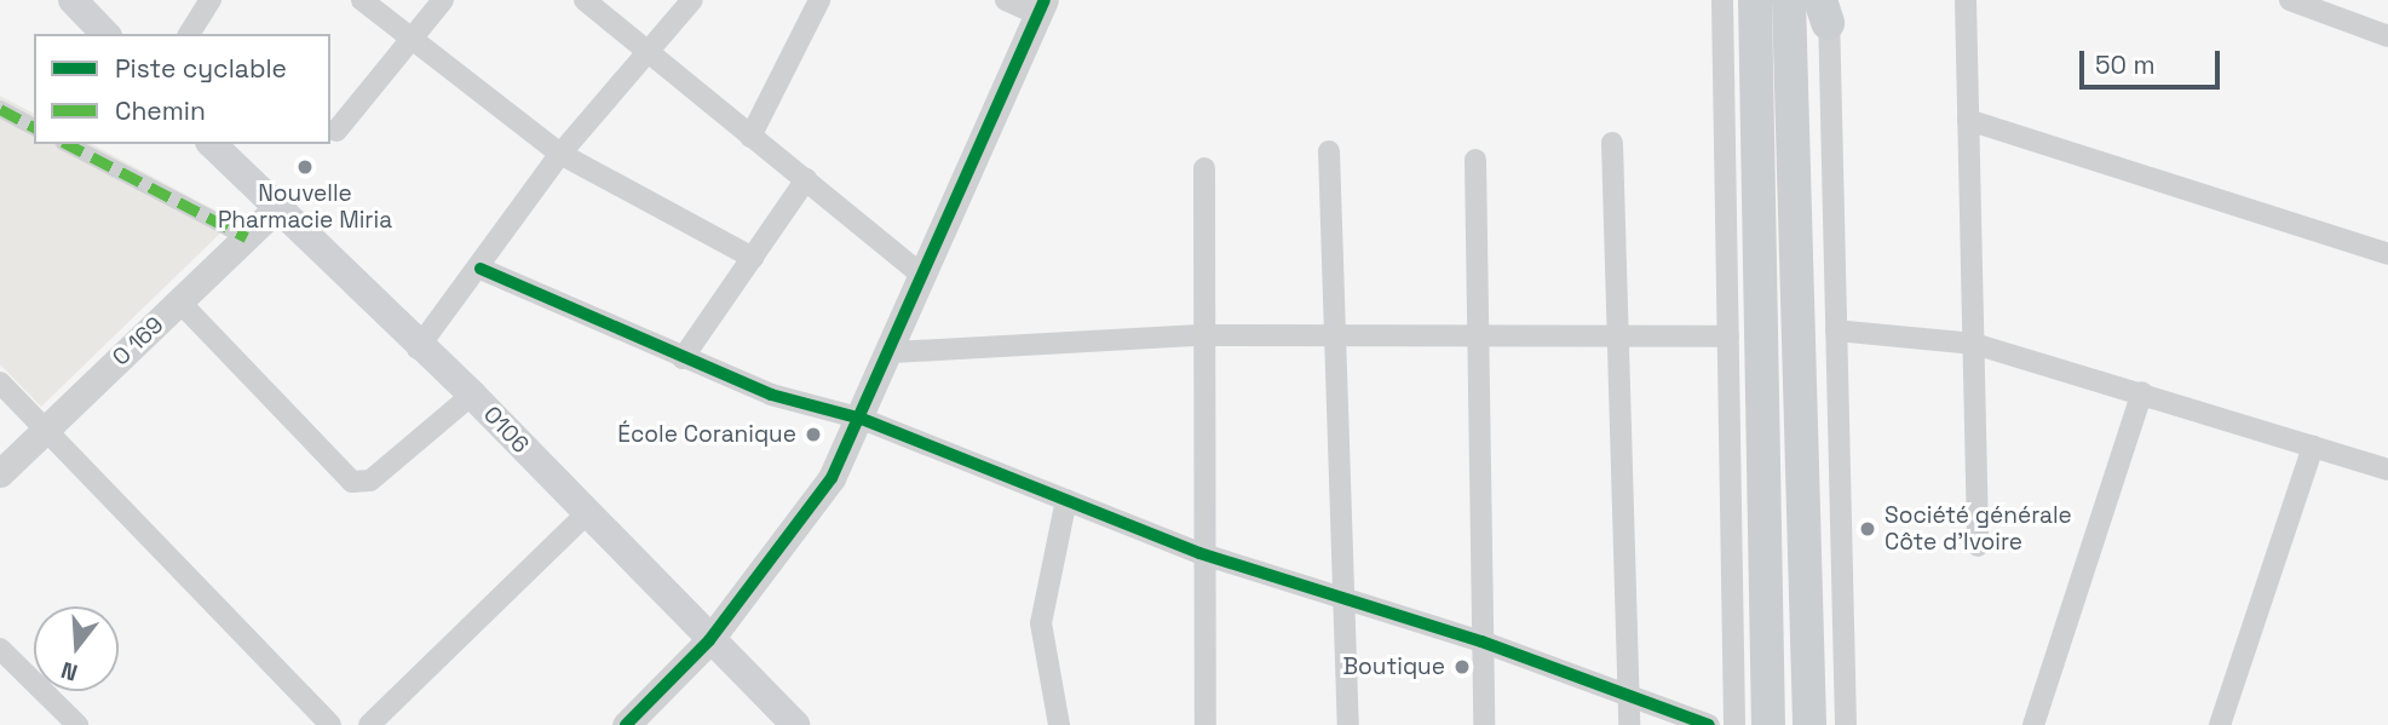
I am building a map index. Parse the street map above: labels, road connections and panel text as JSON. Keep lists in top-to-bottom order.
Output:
{
  "streets": {
    "main road": ["O106"],
    "street": ["O 169"]
  },
  "crossings": [
    ["O 169", "O106"]
  ],
  "places": [
    "Nouvelle Pharmacie Miria",
    "École Coranique",
    "Société générale Côte d’Ivoire",
    "Boutique"
  ],
  "legend": ["Piste cyclable", "Chemin"],
  "scale_bar": "50 m",
  "north": "bottom"
}
